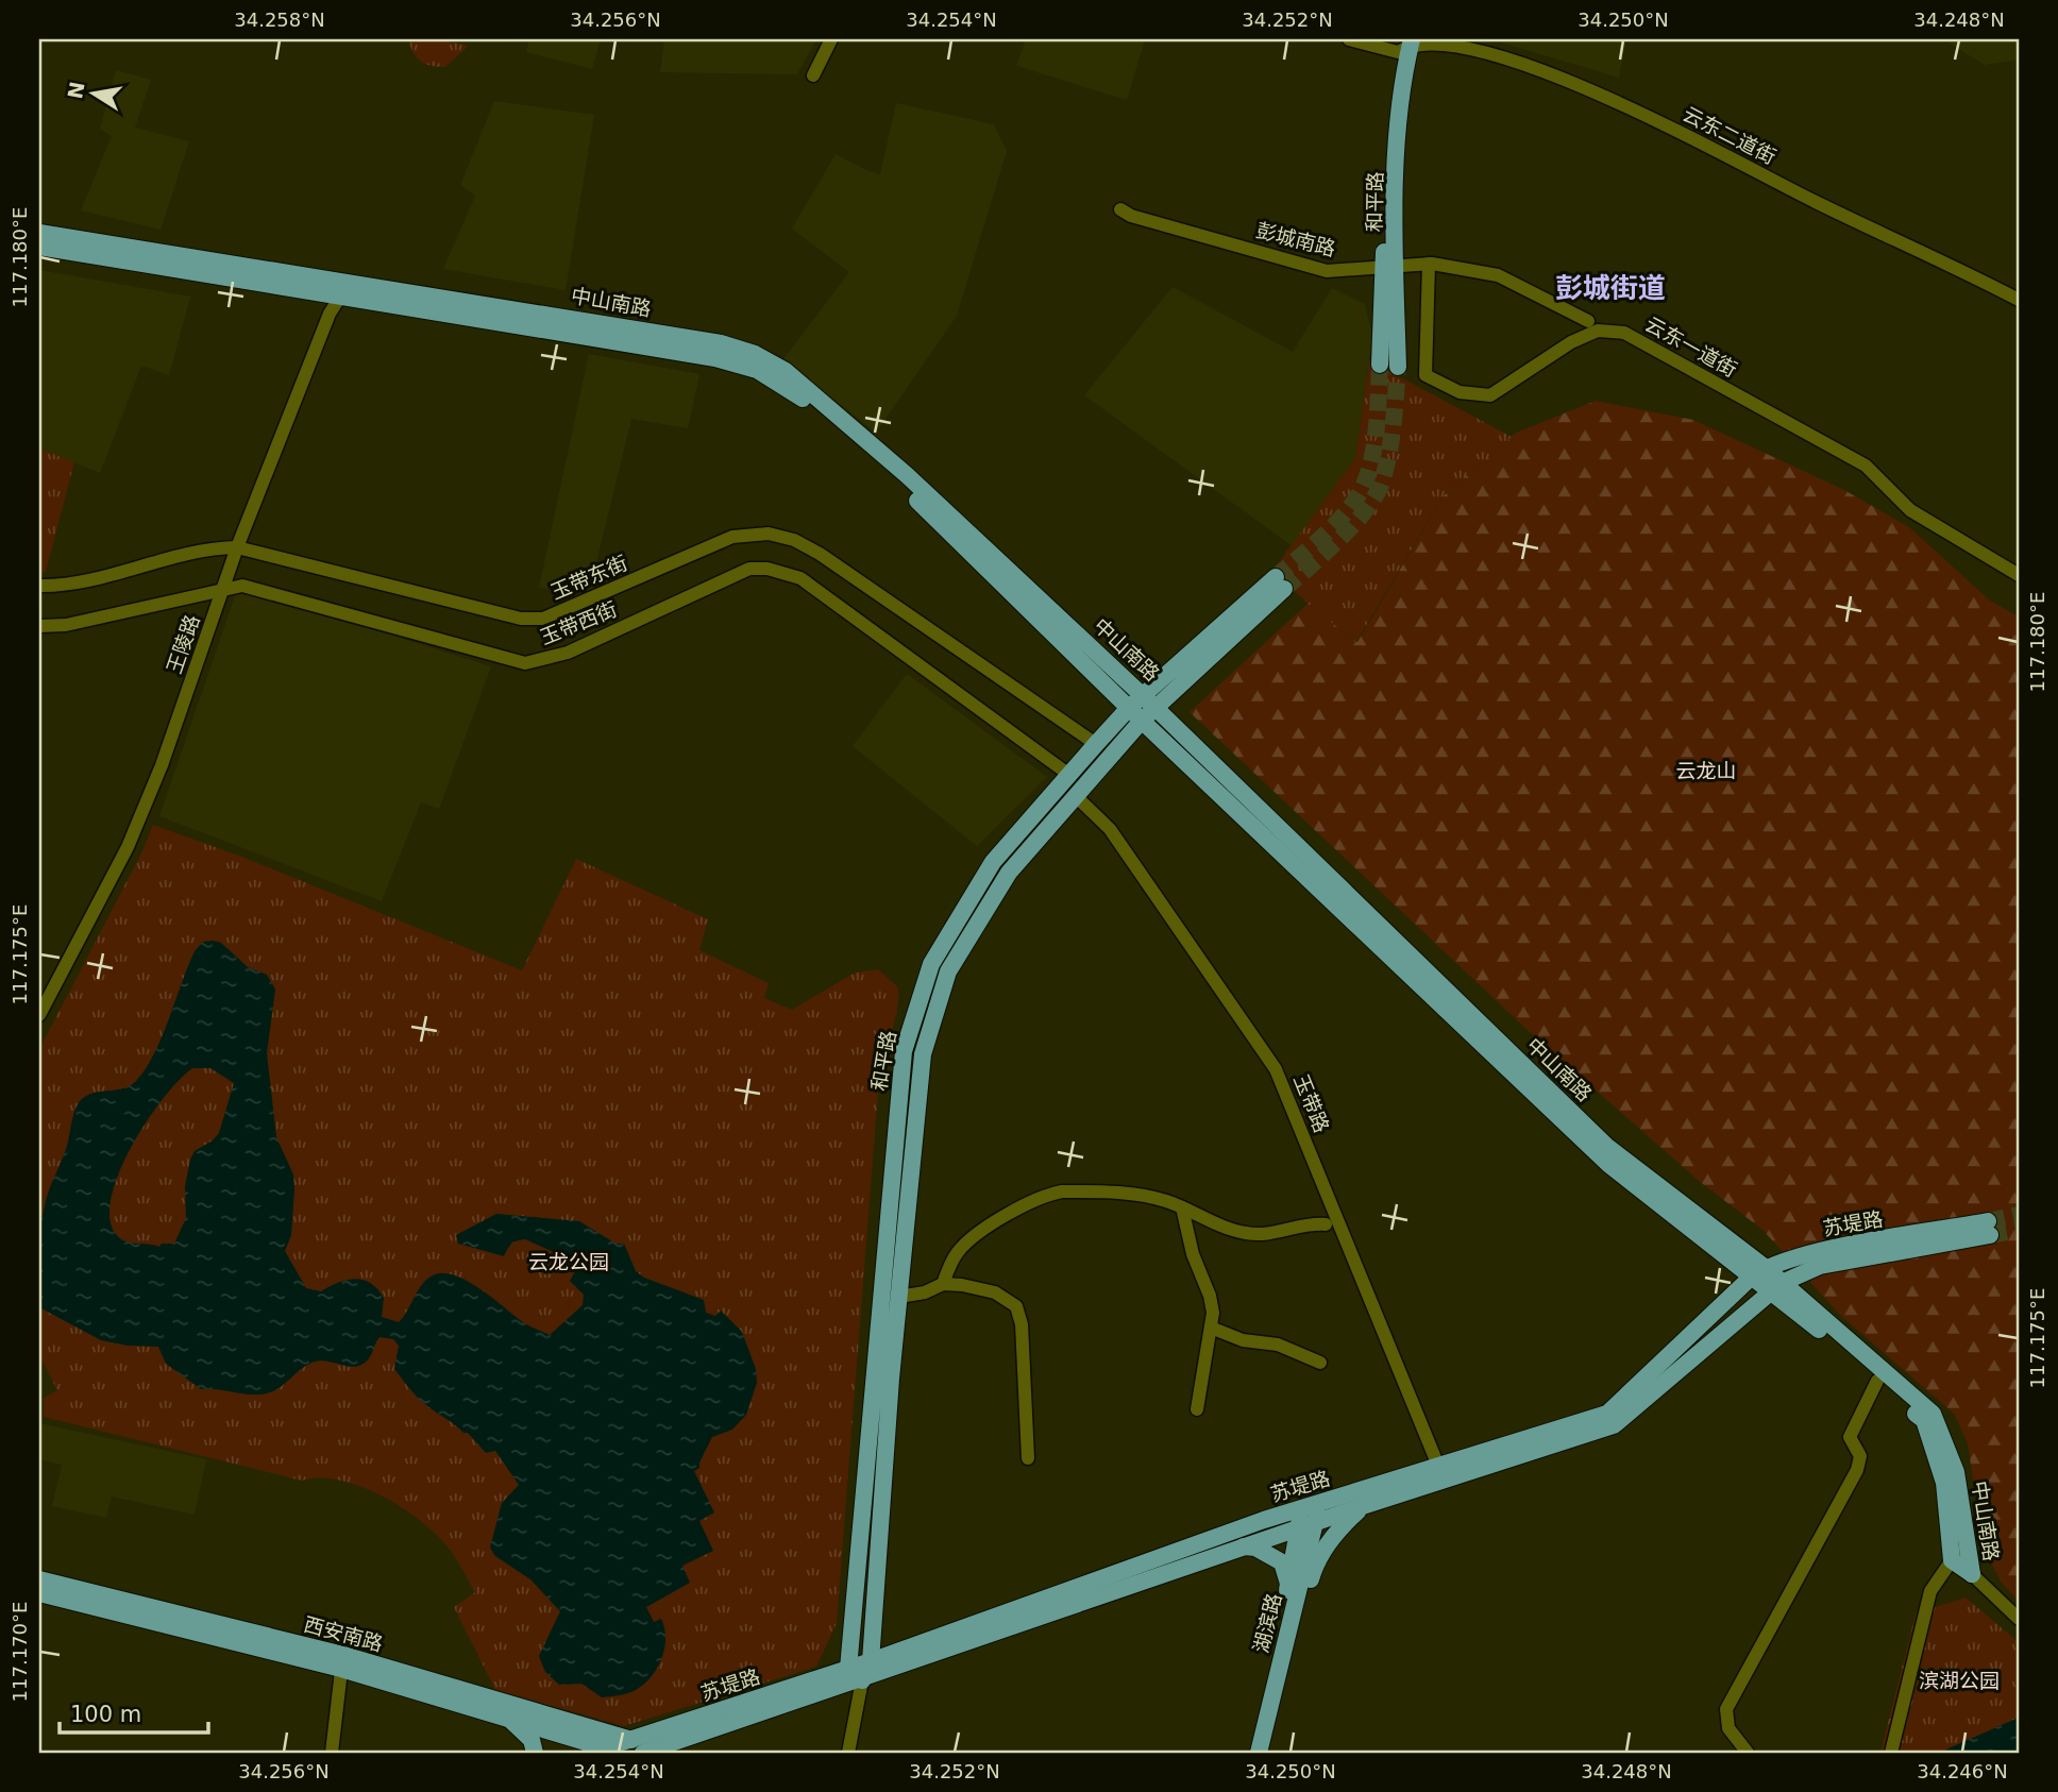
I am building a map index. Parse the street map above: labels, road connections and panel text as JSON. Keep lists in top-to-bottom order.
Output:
{
  "streets": {
    "main road": [
      "和平路",
      "中山南路",
      "苏堤路",
      "湖滨路",
      "西安南路"
    ],
    "street": [
      "云东二道街",
      "彭城南路",
      "云东一道街",
      "玉带东街",
      "玉带西街",
      "王陵路",
      "玉带路"
    ]
  },
  "crossings": [
    ["云东二道街", "和平路"],
    ["和平路", "彭城南路"],
    ["和平路", "中山南路"],
    ["和平路", "玉带东街"],
    ["和平路", "玉带西街"],
    ["和平路", "玉带路"],
    ["和平路", "苏堤路"],
    ["彭城南路", "云东一道街"],
    ["中山南路", "王陵路"],
    ["中山南路", "苏堤路"],
    ["玉带东街", "王陵路"],
    ["玉带西街", "王陵路"],
    ["玉带路", "苏堤路"],
    ["苏堤路", "湖滨路"],
    ["苏堤路", "西安南路"]
  ],
  "districts": ["彭城街道"],
  "parks": ["云龙山", "云龙公园", "滨湖公园"],
  "scale_bar": "100 m",
  "north": "left",
  "coordinates": [
    "34.258°N",
    "34.256°N",
    "34.254°N",
    "34.252°N",
    "34.250°N",
    "34.248°N",
    "117.180°E",
    "117.175°E",
    "117.170°E",
    "34.246°N"
  ]
}
